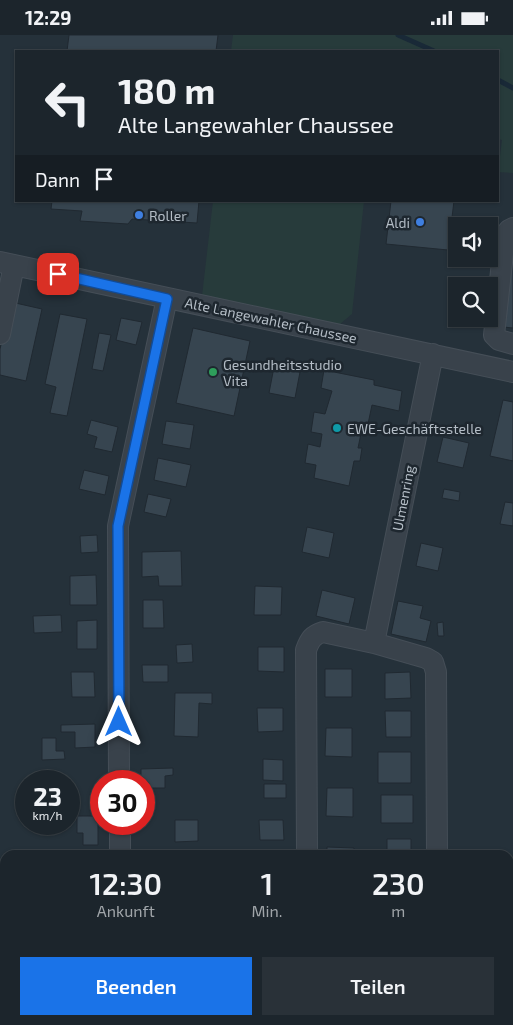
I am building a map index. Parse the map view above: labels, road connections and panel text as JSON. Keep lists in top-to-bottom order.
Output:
{
  "streets": {
    "street": ["Alte Langewahler Chaussee", "Ulmenring"]
  },
  "crossings": [
    ["Alte Langewahler Chaussee", "Ulmenring"]
  ],
  "places": [
    "Roller",
    "Aldi",
    "Gesundheitsstudio Vita",
    "EWE-Geschäftsstelle"
  ],
  "page": {
    "status": "12:29",
    "turn": ["180 m", "Alte Langewahler Chaussee"],
    "then": "Dann",
    "speed": "23 km/h",
    "limit": "30",
    "eta": [
      "12:30",
      "Ankunft",
      "1",
      "Min.",
      "230",
      "m"
    ],
    "buttons": ["Beenden", "Teilen"]
  }
}
